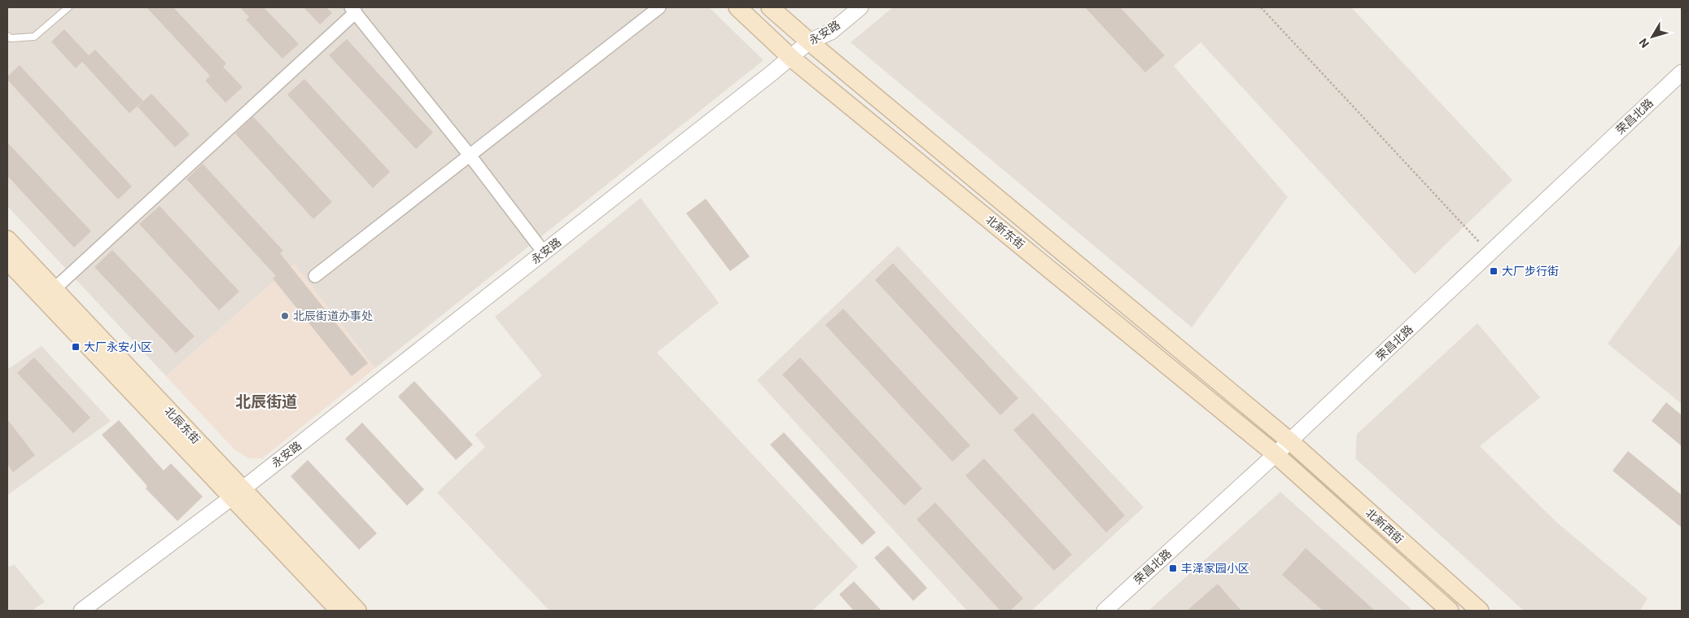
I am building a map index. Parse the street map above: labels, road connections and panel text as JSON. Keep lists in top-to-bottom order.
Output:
{
  "streets": {
    "main road": ["北新东街", "北辰东街", "北新西街"],
    "street": ["永安路", "荣昌北路"]
  },
  "crossings": [
    ["永安路", "北新东街"],
    ["永安路", "北辰东街"],
    ["荣昌北路", "北新东街"],
    ["荣昌北路", "北新西街"],
    ["北新东街", "北新西街"]
  ],
  "districts": ["北辰街道"],
  "places": {
    "transit": ["大厂步行街", "大厂永安小区", "丰泽家园小区"],
    "other": ["北辰街道办事处"]
  },
  "north": "bottom left"
}
